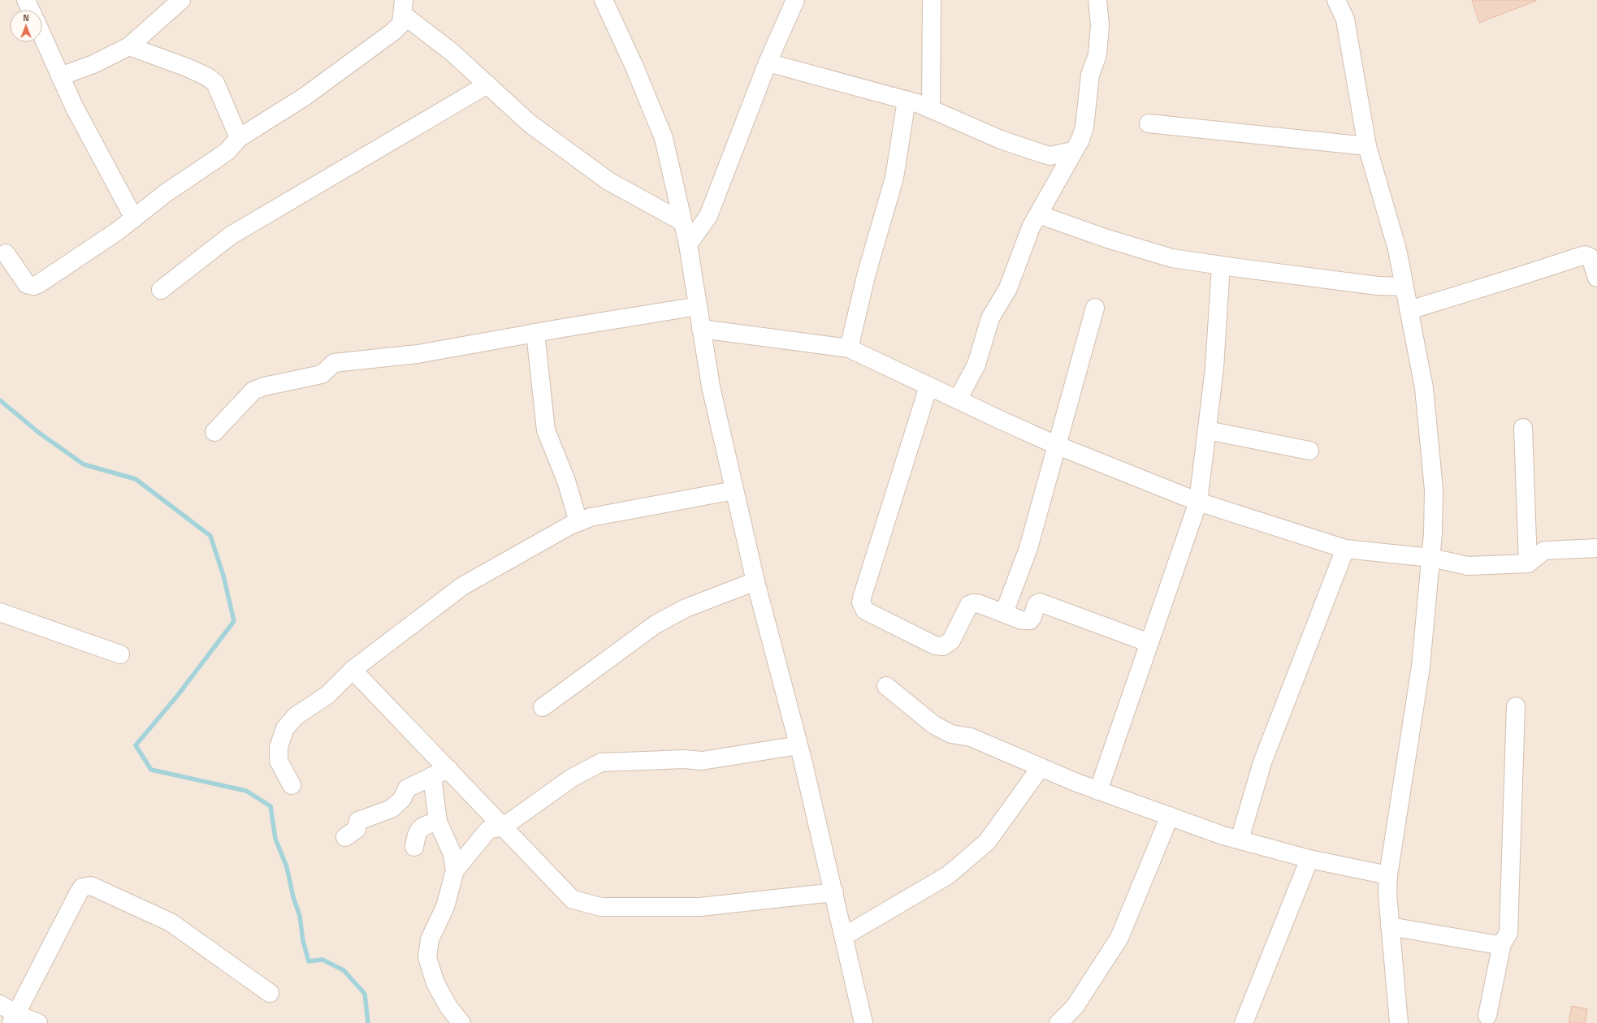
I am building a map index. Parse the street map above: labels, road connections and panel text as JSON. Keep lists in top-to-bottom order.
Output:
{
  "north": "top"
}
